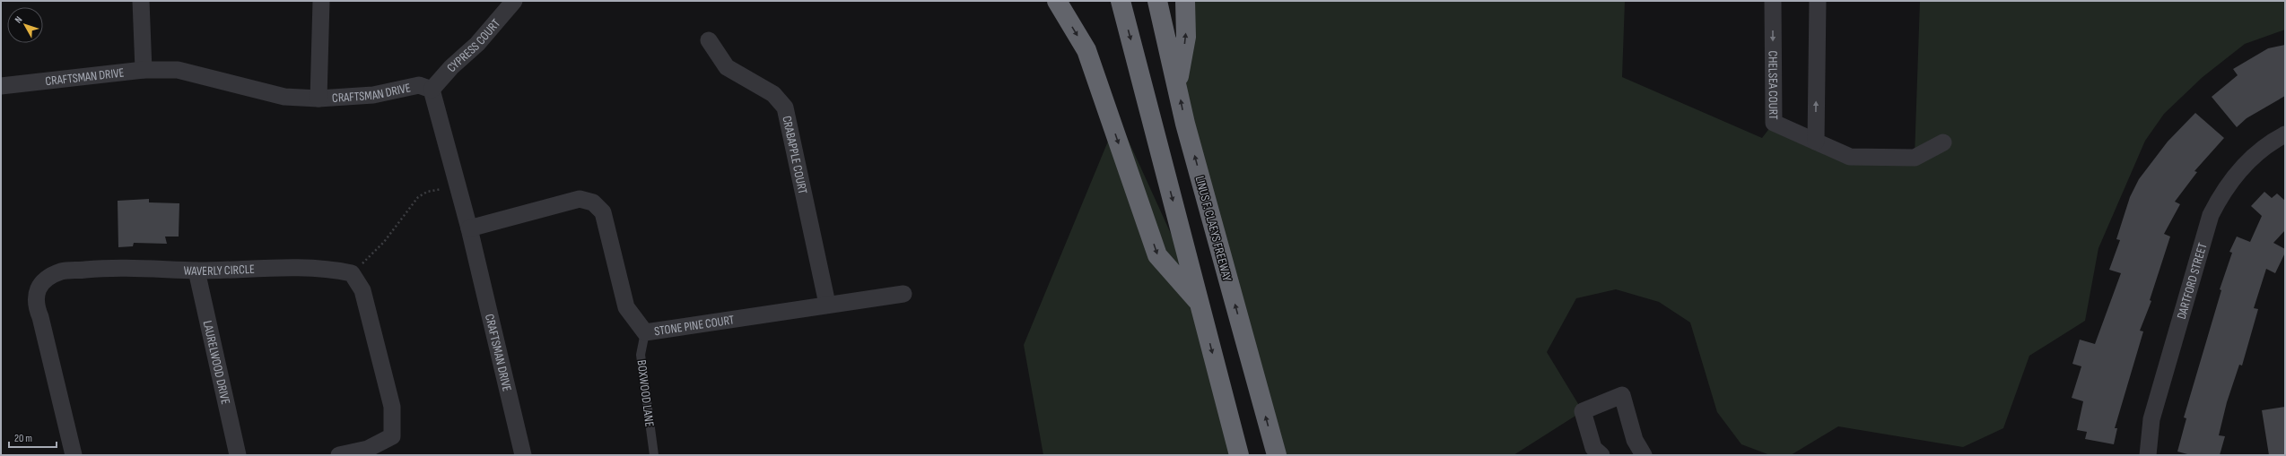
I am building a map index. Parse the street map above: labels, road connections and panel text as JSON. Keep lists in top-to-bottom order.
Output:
{
  "streets": {
    "highway": ["LINUS F. CLAEYS FREEWAY"],
    "street": [
      "CYPRESS COURT",
      "CRAFTSMAN DRIVE",
      "CHELSEA COURT",
      "CRABAPPLE COURT",
      "WAVERLY CIRCLE",
      "DARTFORD STREET",
      "STONE PINE COURT",
      "LAURELWOOD DRIVE"
    ],
    "lane": ["BOXWOOD LANE"]
  },
  "crossings": [
    ["CYPRESS COURT", "CRAFTSMAN DRIVE"],
    ["CRAFTSMAN DRIVE", "STONE PINE COURT"],
    ["CRABAPPLE COURT", "STONE PINE COURT"],
    ["WAVERLY CIRCLE", "LAURELWOOD DRIVE"],
    ["STONE PINE COURT", "BOXWOOD LANE"]
  ],
  "scale_bar": "20 m",
  "north": "top left"
}
